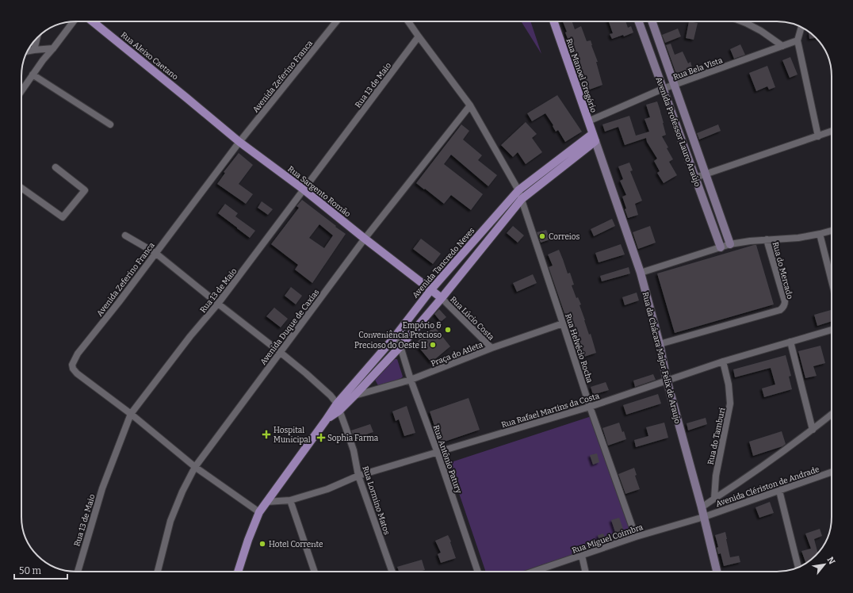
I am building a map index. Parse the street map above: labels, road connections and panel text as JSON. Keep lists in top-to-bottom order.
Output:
{
  "streets": {
    "main road": [
      "Rua Aleixo Caetano",
      "Rua Manoel Gregório",
      "Rua Sargento Romão",
      "Avenida Tancredo Neves"
    ],
    "street": [
      "Rua Bela Vista",
      "Avenida Zeferino Franca",
      "Rua 13 de Maio",
      "Avenida Professor Lauro Araújo",
      "Rua do Mercado",
      "Rua Lúcio Costa",
      "Avenida Duque de Caxias",
      "Rua Helvécio Rocha",
      "Praça do Atleta",
      "Rua da Chácara Major Felix de Araujo",
      "Rua Rafael Martins da Costa",
      "Rua do Tamburi",
      "Rua Antônio Patury",
      "Avenida Clériston de Andrade",
      "Rua Lormino Matos",
      "Rua Miguel Coimbra"
    ]
  },
  "crossings": [
    ["Rua Aleixo Caetano", "Rua Sargento Romão"],
    ["Rua Bela Vista", "Rua Manoel Gregório"],
    ["Rua Bela Vista", "Avenida Professor Lauro Araújo"],
    ["Rua Manoel Gregório", "Avenida Tancredo Neves"],
    ["Rua Manoel Gregório", "Rua da Chácara Major Felix de Araujo"],
    ["Avenida Zeferino Franca", "Rua 13 de Maio"],
    ["Avenida Zeferino Franca", "Rua Sargento Romão"],
    ["Avenida Zeferino Franca", "Avenida Tancredo Neves"],
    ["Avenida Zeferino Franca", "Avenida Duque de Caxias"],
    ["Rua 13 de Maio", "Rua Sargento Romão"],
    ["Rua 13 de Maio", "Rua Helvécio Rocha"],
    ["Avenida Professor Lauro Araújo", "Rua do Mercado"],
    ["Rua Sargento Romão", "Avenida Tancredo Neves"],
    ["Rua Sargento Romão", "Rua Lúcio Costa"],
    ["Rua Sargento Romão", "Avenida Duque de Caxias"],
    ["Avenida Tancredo Neves", "Rua Lúcio Costa"],
    ["Avenida Tancredo Neves", "Rua Helvécio Rocha"],
    ["Avenida Tancredo Neves", "Praça do Atleta"],
    ["Avenida Tancredo Neves", "Rua da Chácara Major Felix de Araujo"],
    ["Avenida Tancredo Neves", "Rua Rafael Martins da Costa"],
    ["Avenida Tancredo Neves", "Rua Antônio Patury"],
    ["Avenida Tancredo Neves", "Rua Lormino Matos"],
    ["Rua do Mercado", "Rua da Chácara Major Felix de Araujo"],
    ["Rua Lúcio Costa", "Praça do Atleta"],
    ["Avenida Duque de Caxias", "Rua Helvécio Rocha"],
    ["Rua Helvécio Rocha", "Praça do Atleta"],
    ["Rua Helvécio Rocha", "Rua Rafael Martins da Costa"],
    ["Rua Helvécio Rocha", "Rua Miguel Coimbra"],
    ["Praça do Atleta", "Rua Antônio Patury"],
    ["Rua da Chácara Major Felix de Araujo", "Rua Rafael Martins da Costa"],
    ["Rua da Chácara Major Felix de Araujo", "Avenida Clériston de Andrade"],
    ["Rua da Chácara Major Felix de Araujo", "Rua Miguel Coimbra"],
    ["Rua Rafael Martins da Costa", "Rua do Tamburi"],
    ["Rua Rafael Martins da Costa", "Rua Antônio Patury"],
    ["Rua Rafael Martins da Costa", "Rua Lormino Matos"],
    ["Avenida Clériston de Andrade", "Rua Miguel Coimbra"]
  ],
  "places": {
    "other": [
      "Correios",
      "Empório & Conveniência Precioso",
      "Precioso do Oeste II",
      "Hotel Corrente"
    ],
    "health": ["Hospital Municipal", "Sophia Farma"]
  },
  "scale_bar": "50 m",
  "north": "top right"
}
